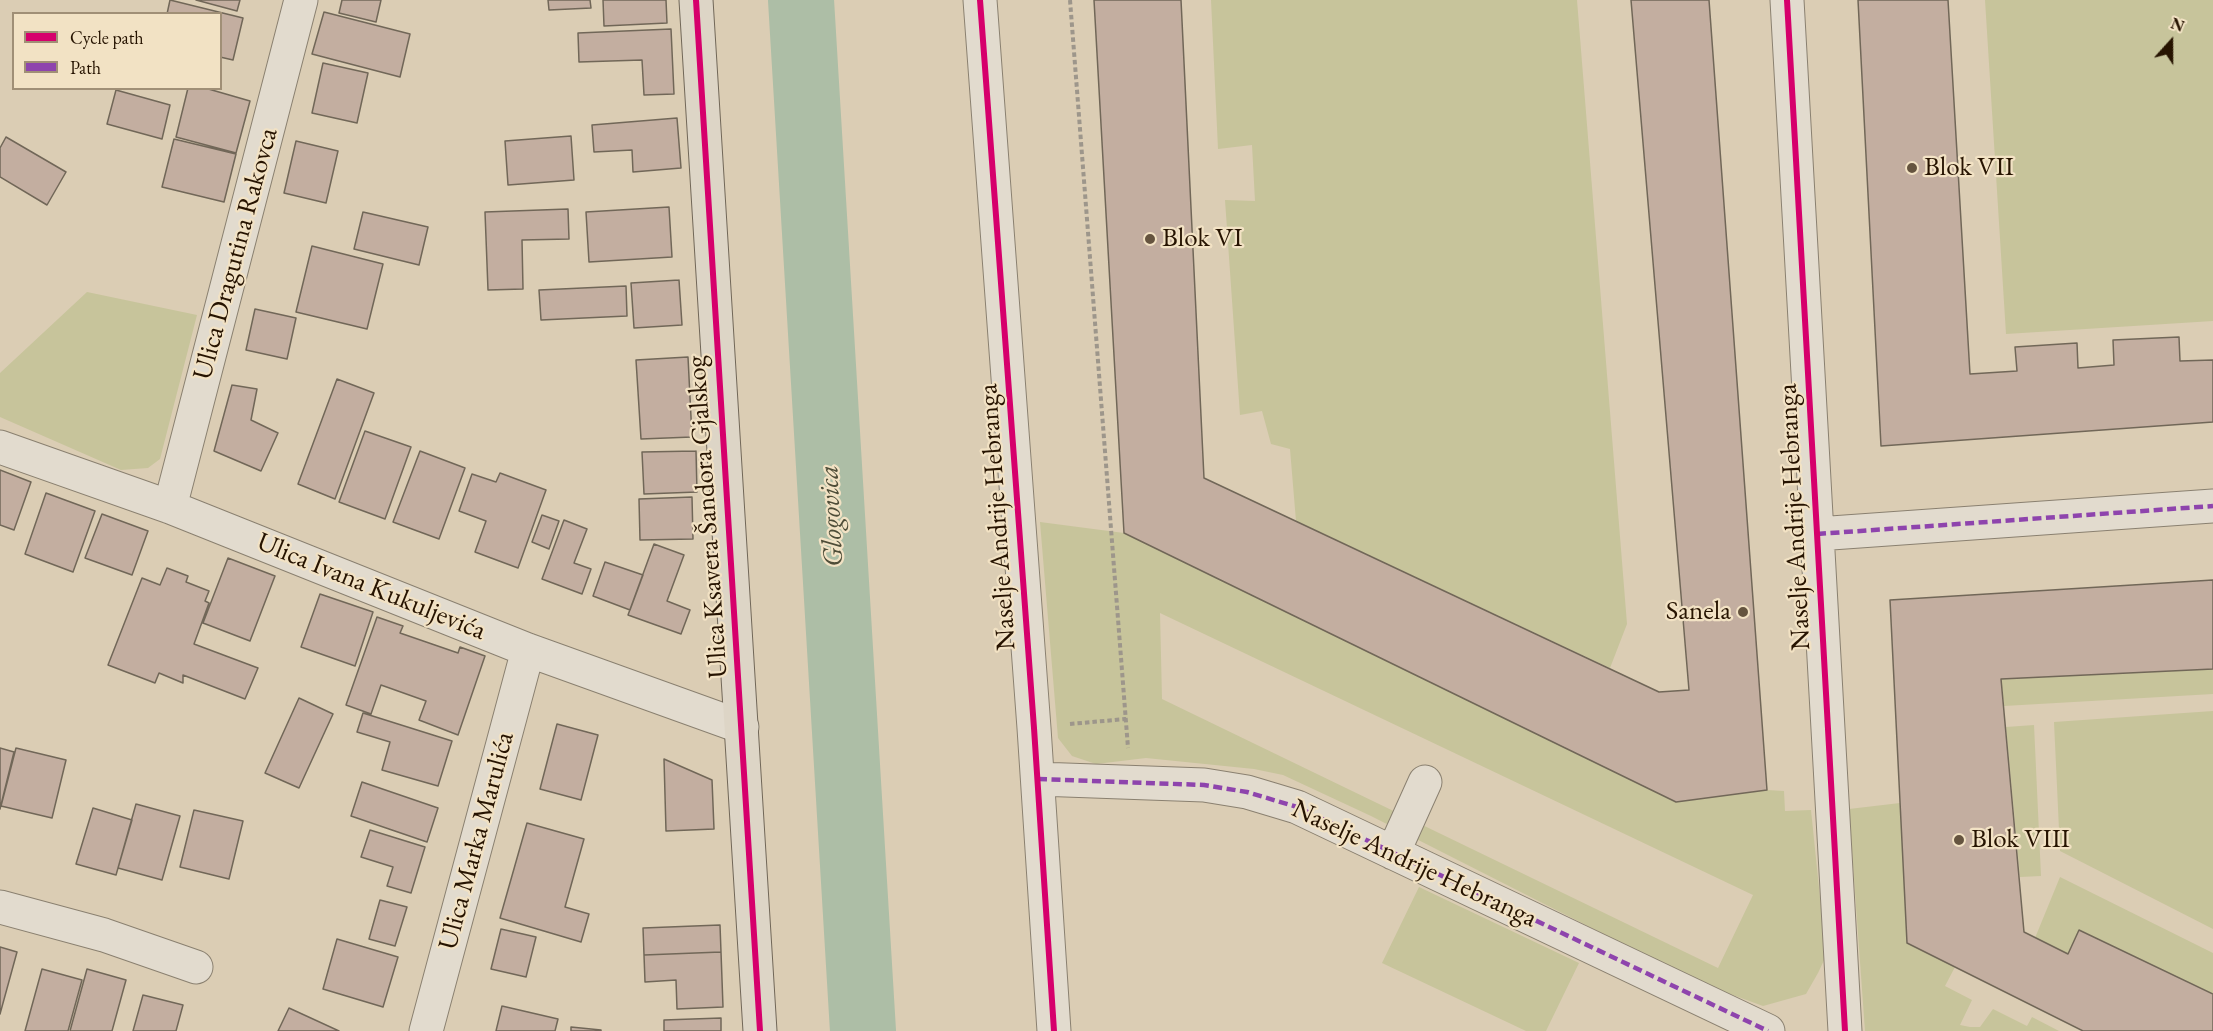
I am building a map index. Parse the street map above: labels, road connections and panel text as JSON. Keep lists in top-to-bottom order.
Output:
{
  "streets": {
    "main road": ["Ulica Ksavera Šandora Gjalskog"],
    "street": [
      "Ulica Dragutina Rakovca",
      "Naselje Andrije Hebranga",
      "Ulica Ivana Kukuljevića",
      "Ulica Marka Marulića"
    ]
  },
  "crossings": [
    ["Ulica Dragutina Rakovca", "Ulica Ivana Kukuljevića"],
    ["Ulica Ksavera Šandora Gjalskog", "Ulica Ivana Kukuljevića"],
    ["Ulica Ivana Kukuljevića", "Ulica Marka Marulića"]
  ],
  "water": ["Glogovica"],
  "places": [
    "Blok VII",
    "Blok VI",
    "Sanela",
    "Blok VIII"
  ],
  "legend": ["Cycle path", "Path"],
  "north": "top"
}
